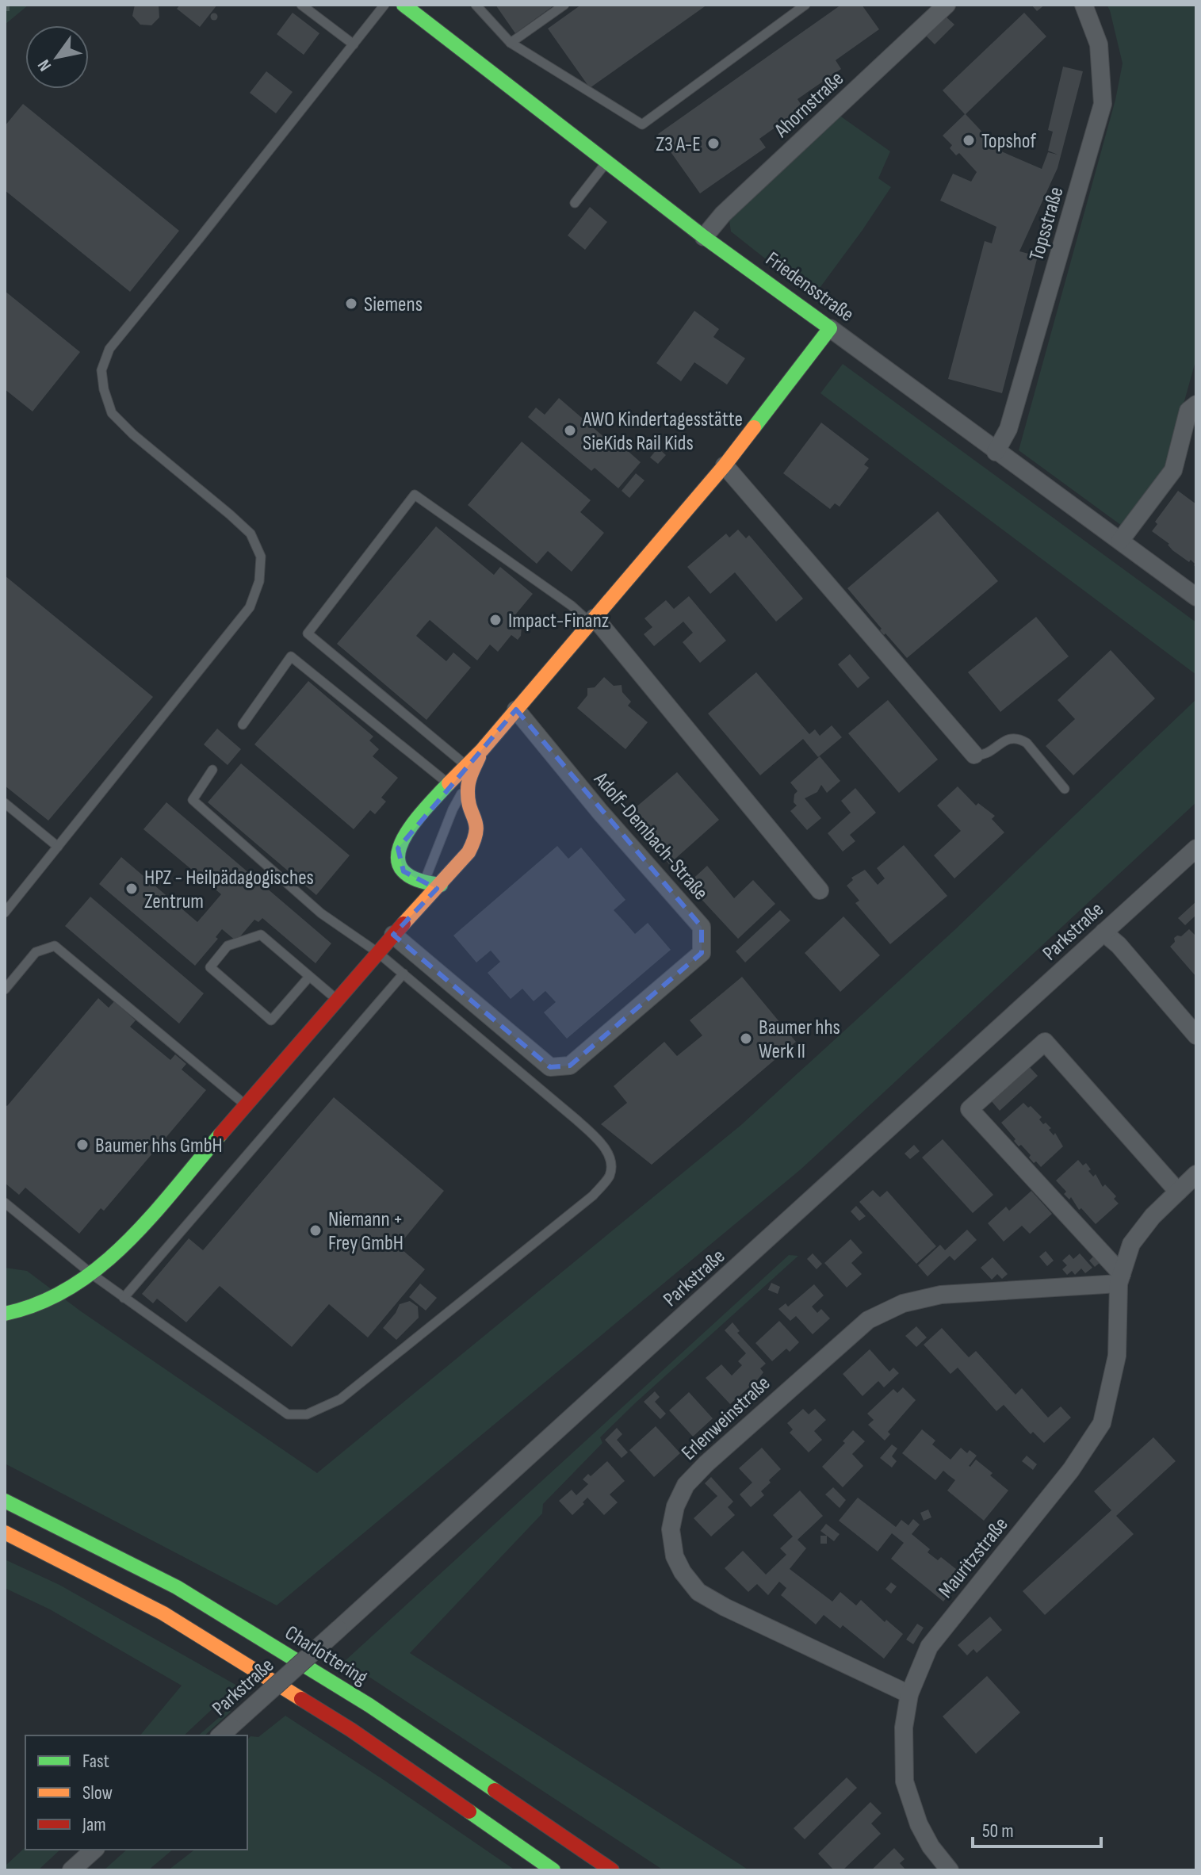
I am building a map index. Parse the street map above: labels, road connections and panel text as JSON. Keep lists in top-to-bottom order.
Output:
{
  "streets": {
    "main road": ["Friedensstraße", "Charlottering"],
    "street": [
      "Ahornstraße",
      "Topsstraße",
      "Adolf-Dembach-Straße",
      "Parkstraße",
      "Erlenweinstraße",
      "Mauritzstraße"
    ]
  },
  "crossings": [
    ["Ahornstraße", "Friedensstraße"],
    ["Topsstraße", "Friedensstraße"],
    ["Erlenweinstraße", "Mauritzstraße"]
  ],
  "places": [
    "Topshof",
    "Z3 A-E",
    "Siemens",
    "AWO Kindertagesstätte SieKids Rail Kids",
    "Impact-Finanz",
    "HPZ - Heilpädagogisches Zentrum",
    "Baumer hhs Werk II",
    "Baumer hhs GmbH",
    "Niemann + Frey GmbH"
  ],
  "legend": ["Fast", "Slow", "Jam"],
  "scale_bar": "50 m",
  "north": "bottom left"
}
